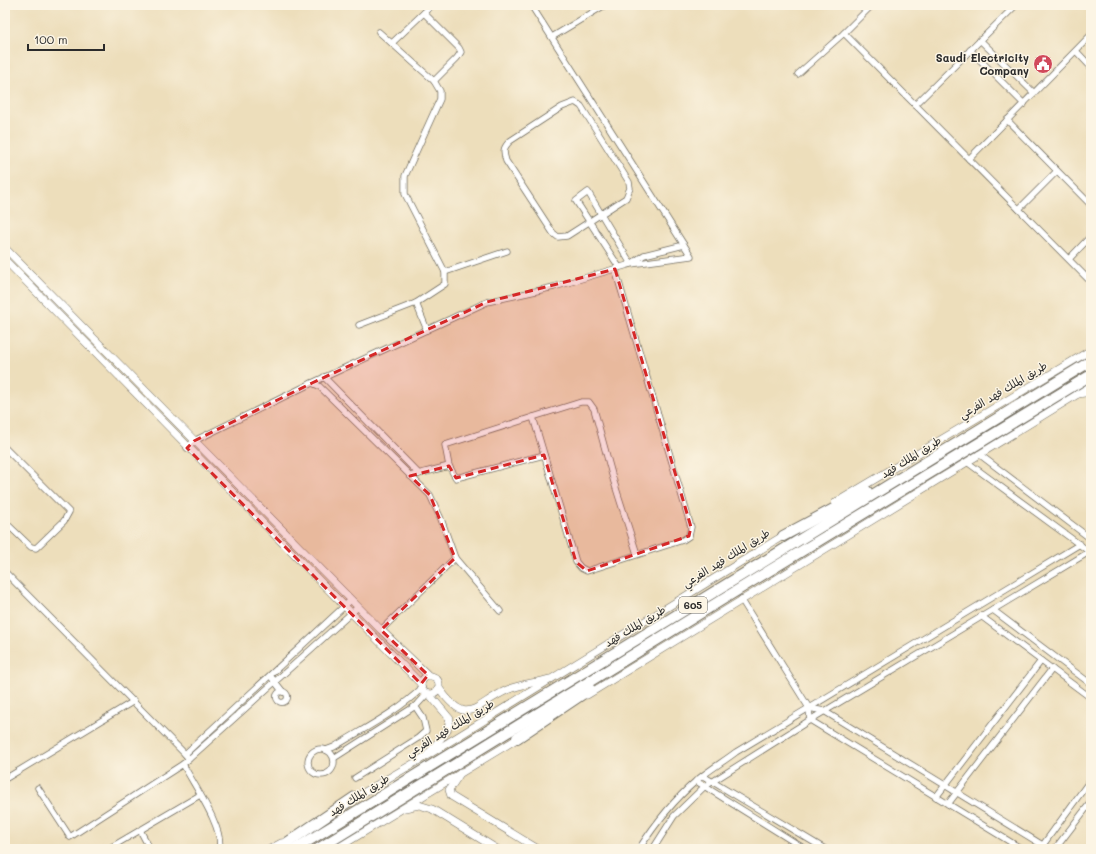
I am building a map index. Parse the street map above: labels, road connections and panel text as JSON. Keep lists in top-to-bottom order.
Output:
{
  "streets": {
    "highway": ["طريق الملك فهد", "605"],
    "main road": ["طريق الملك فهد الفرعي"]
  },
  "places": {
    "public building": ["Saudi Electricity Company"]
  },
  "scale_bar": "100 m"
}
